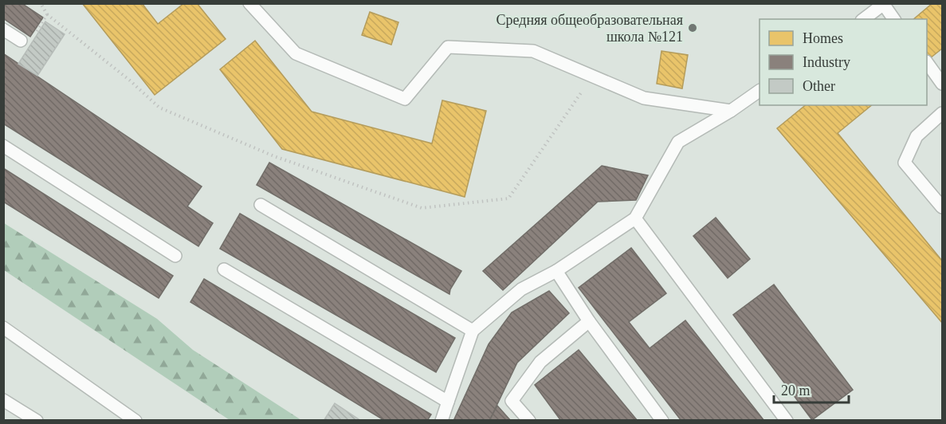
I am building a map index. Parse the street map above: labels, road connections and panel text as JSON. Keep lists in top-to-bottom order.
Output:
{
  "places": ["Средняя общеобразовательная школа №121"],
  "legend": ["Homes", "Industry", "Other"],
  "scale_bar": "20 m"
}
